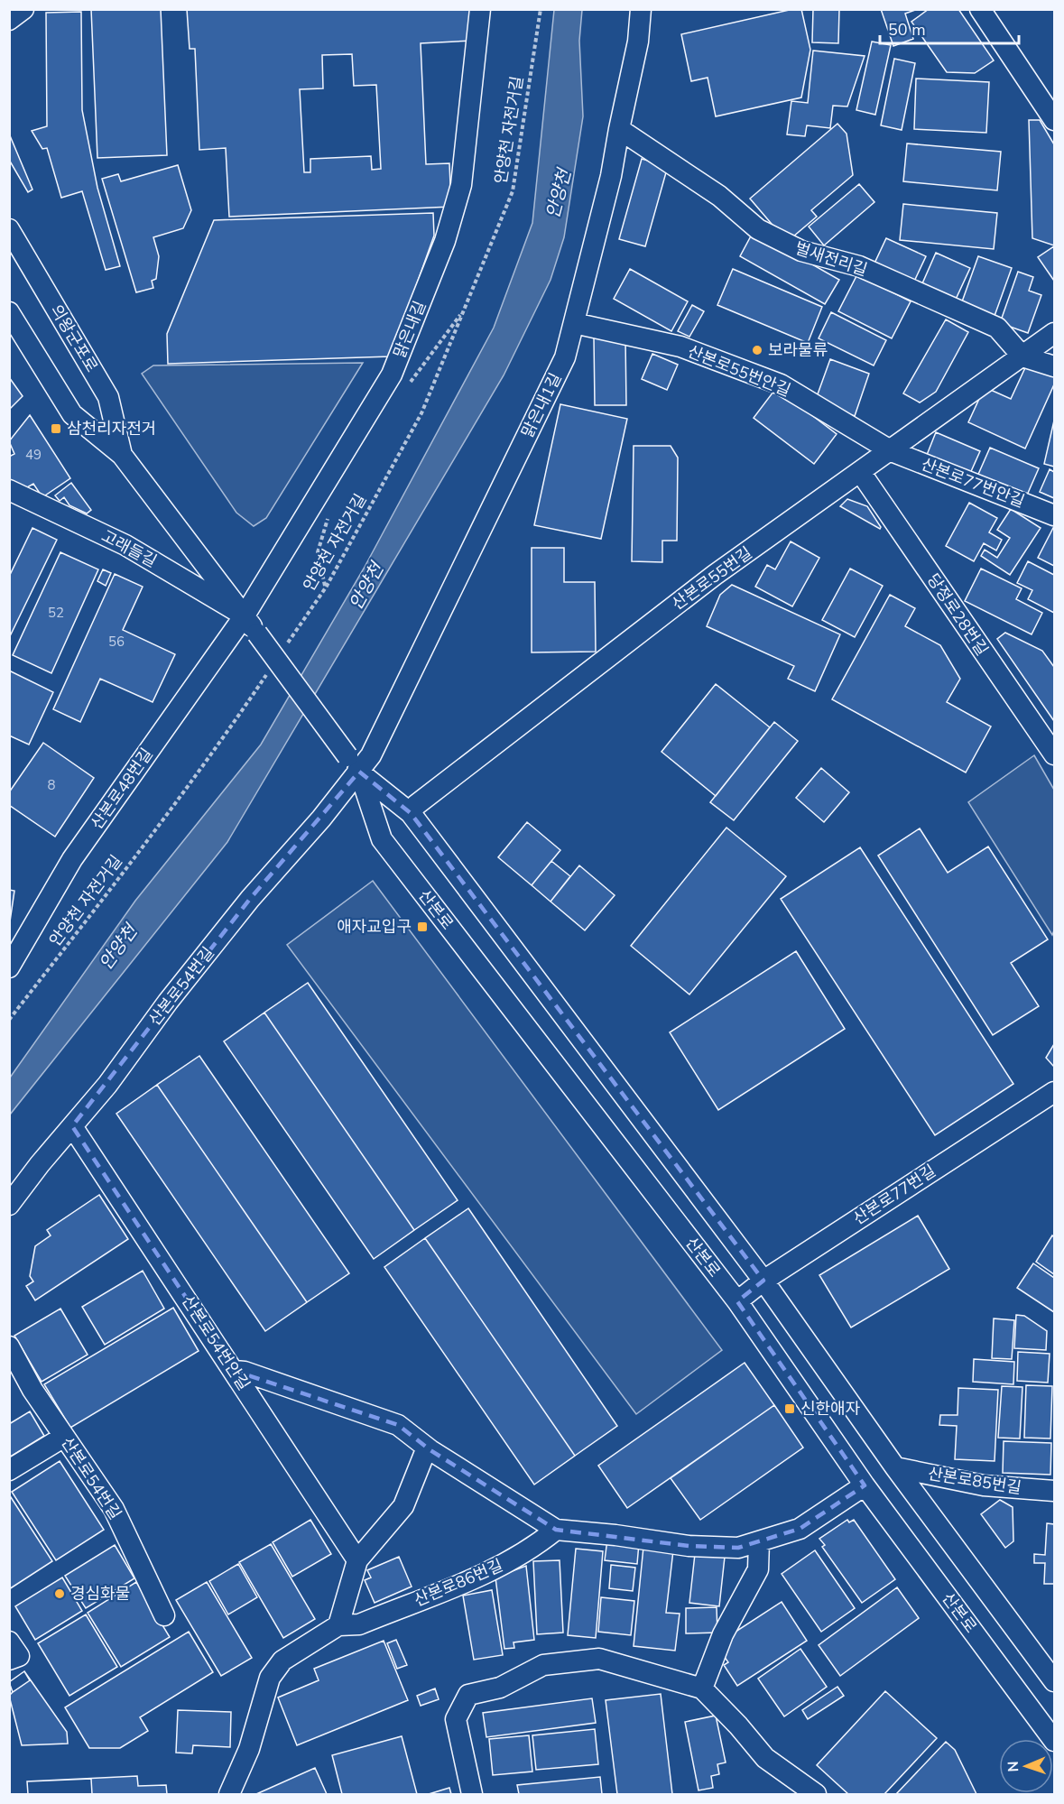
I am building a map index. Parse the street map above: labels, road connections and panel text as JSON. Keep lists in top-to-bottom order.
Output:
{
  "streets": {
    "street": [
      "벌새전리길",
      "맑은내길",
      "의왕군포로",
      "산본로55번안길",
      "맑은내1길",
      "산본로77번안길",
      "고래들길",
      "산본로55번길",
      "당정로28번길",
      "산본로48번길",
      "산본로",
      "산본로54번길",
      "산본로77번길",
      "산본로54번안길",
      "산본로85번길",
      "산본로86번길"
    ],
    "path": ["안양천 자전거길"]
  },
  "crossings": [
    ["벌새전리길", "맑은내1길"],
    ["벌새전리길", "산본로55번길"],
    ["맑은내길", "의왕군포로"],
    ["맑은내길", "고래들길"],
    ["맑은내길", "산본로48번길"],
    ["의왕군포로", "맑은내1길"],
    ["의왕군포로", "고래들길"],
    ["의왕군포로", "산본로48번길"],
    ["의왕군포로", "산본로"],
    ["의왕군포로", "산본로54번길"],
    ["산본로55번안길", "맑은내1길"],
    ["산본로55번안길", "산본로77번안길"],
    ["산본로55번안길", "산본로55번길"],
    ["맑은내1길", "산본로"],
    ["맑은내1길", "산본로54번길"],
    ["산본로77번안길", "산본로55번길"],
    ["고래들길", "산본로48번길"],
    ["산본로55번길", "당정로28번길"],
    ["산본로55번길", "산본로"],
    ["산본로", "산본로54번길"],
    ["산본로", "산본로77번길"],
    ["산본로", "산본로85번길"],
    ["산본로54번길", "산본로54번안길"]
  ],
  "water": ["안양천"],
  "places": {
    "other": ["보라물류", "경심화물"],
    "transit": ["삼천리자전거", "애자교입구", "신한애자"]
  },
  "house_numbers": [
    "49",
    "52",
    "56",
    "8"
  ],
  "scale_bar": "50 m",
  "north": "left"
}
